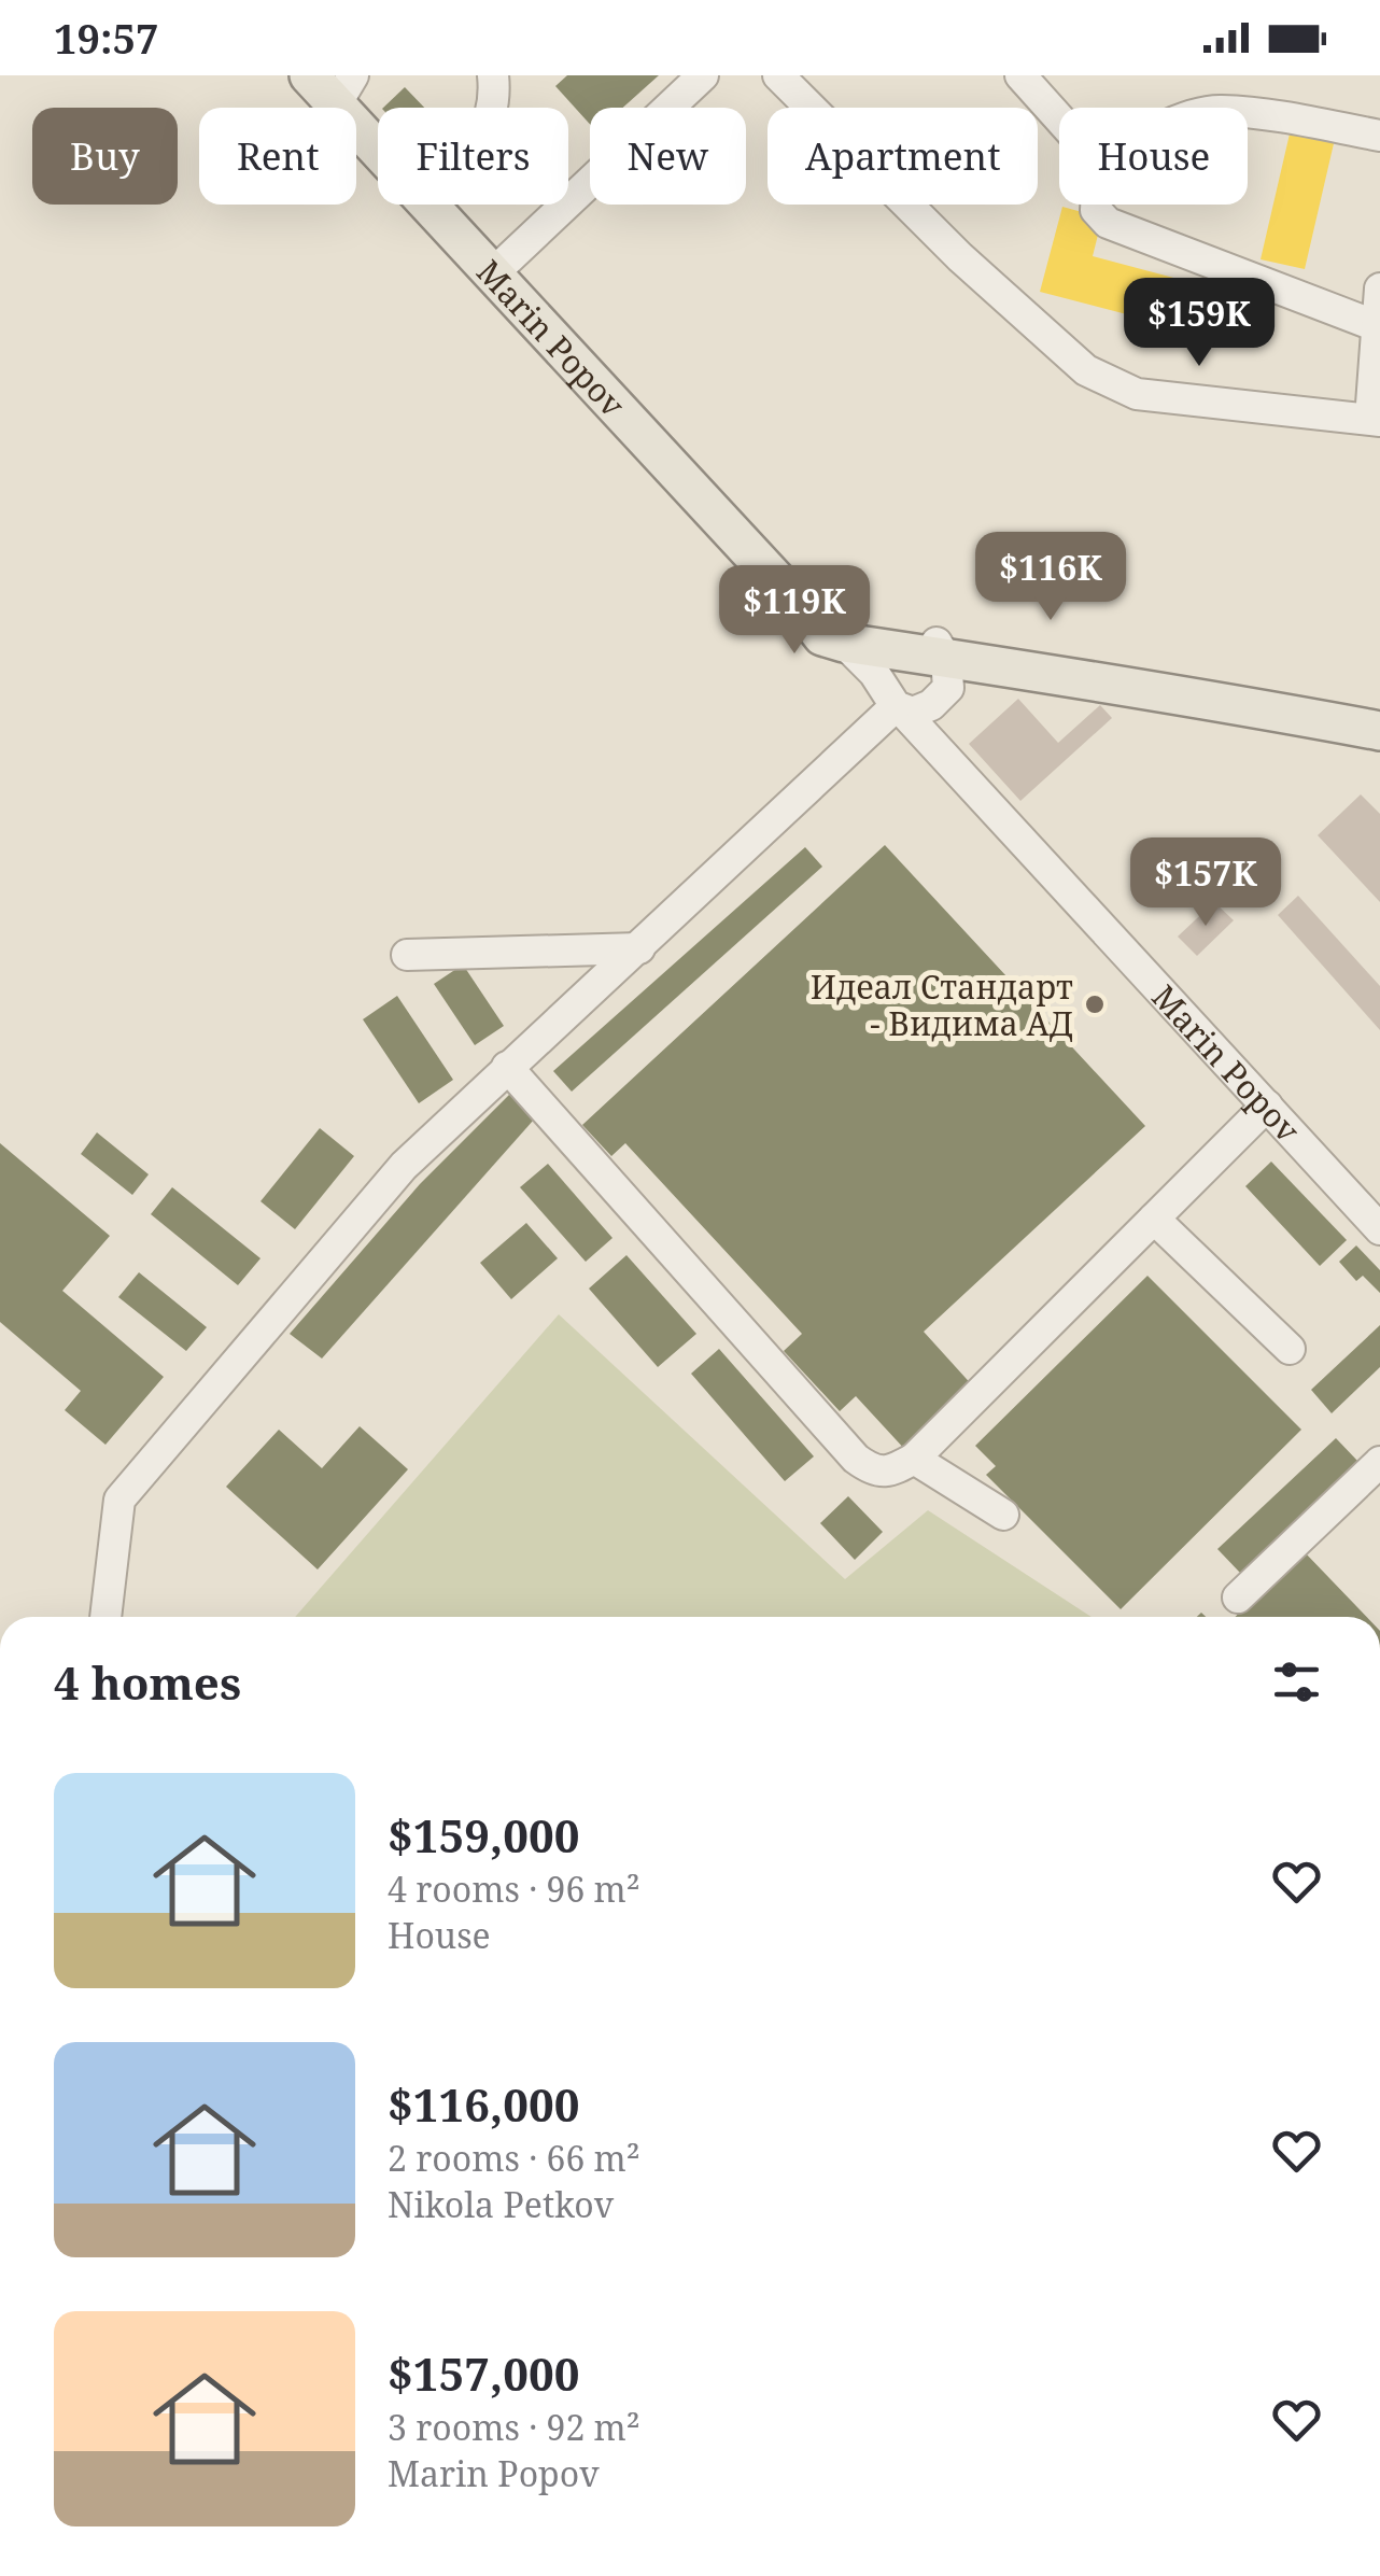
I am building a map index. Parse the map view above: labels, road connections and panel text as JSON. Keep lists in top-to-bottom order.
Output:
{
  "streets": {
    "main road": ["Marin Popov"]
  },
  "places": ["Идеал Стандарт - Видима АД"],
  "page": {
    "status": "19:57",
    "chip": [
      "Buy",
      "Rent",
      "Filters",
      "New",
      "Apartment",
      "House"
    ],
    "price": [
      "$159K",
      "$116K",
      "$119K",
      "$157K"
    ],
    "heading": "4 homes",
    "list": [
      {
        "name": "$159,000",
        "note": "4 rooms · 96 m² · House"
      },
      {
        "name": "$116,000",
        "note": "2 rooms · 66 m² · Nikola Petkov"
      },
      {
        "name": "$157,000",
        "note": "3 rooms · 92 m² · Marin Popov"
      }
    ]
  }
}
